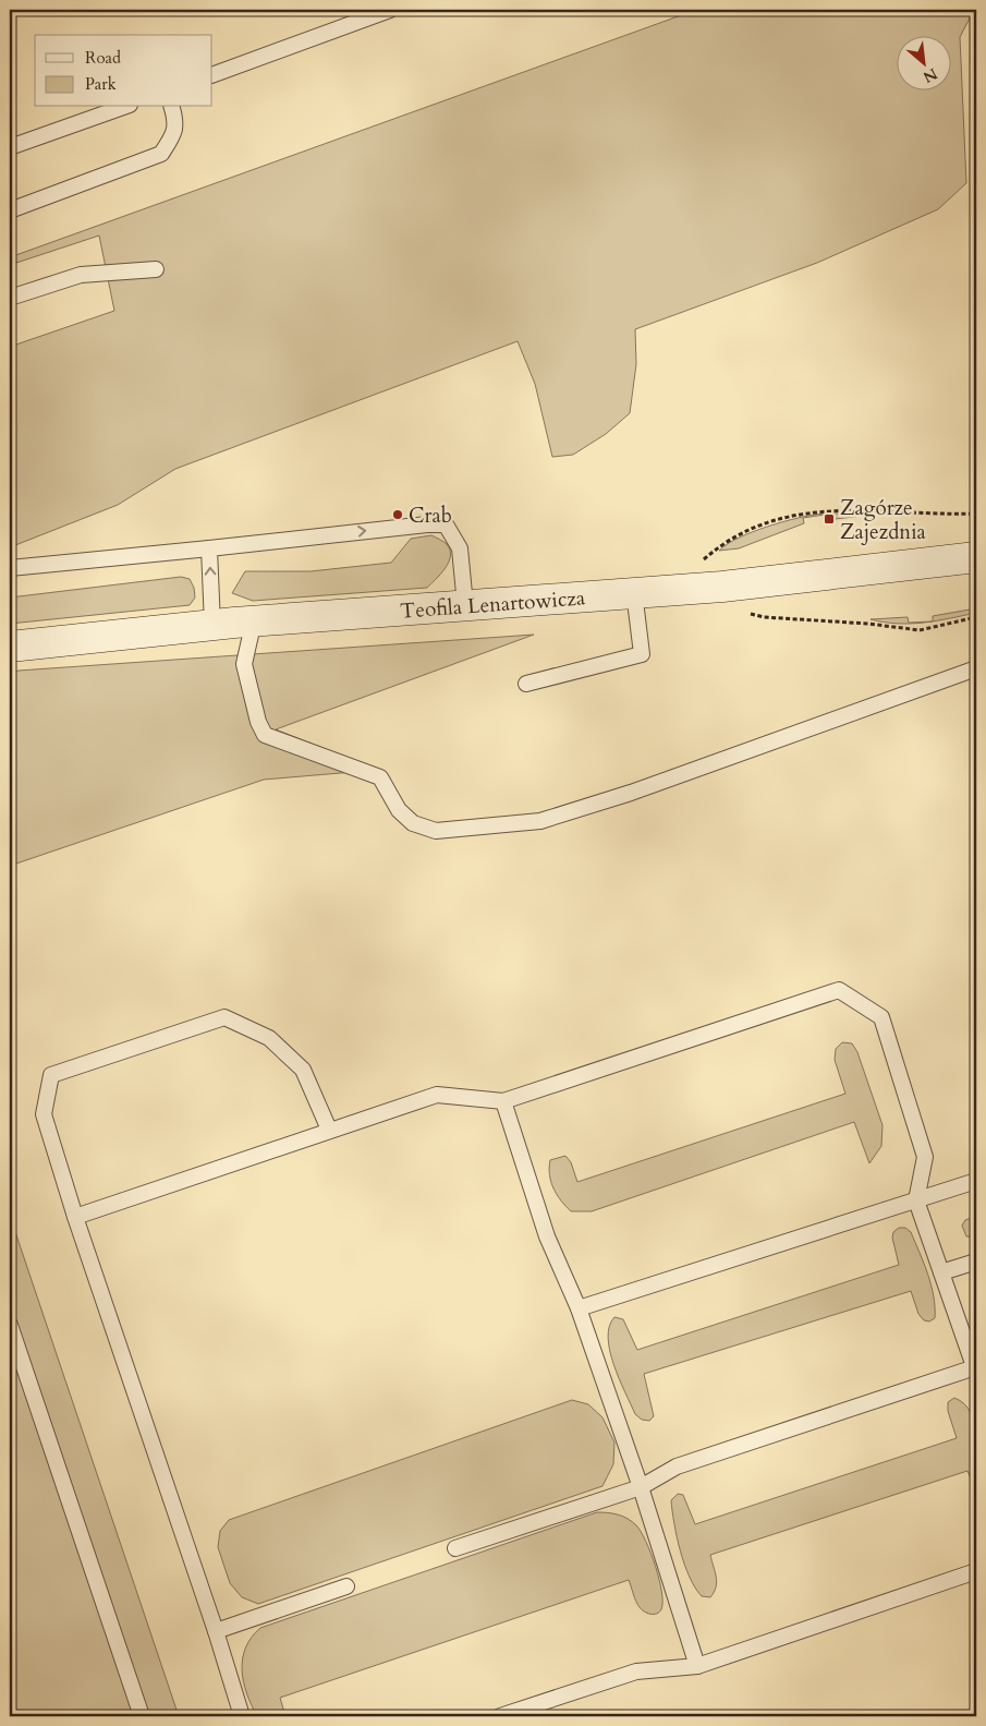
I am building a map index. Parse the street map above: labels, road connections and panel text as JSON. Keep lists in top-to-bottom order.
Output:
{
  "streets": {
    "street": ["Teofila Lenartowicza"]
  },
  "places": {
    "other": ["Crab"],
    "transit": ["Zagórze Zajezdnia"]
  },
  "legend": ["Road", "Park"],
  "north": "bottom right"
}
